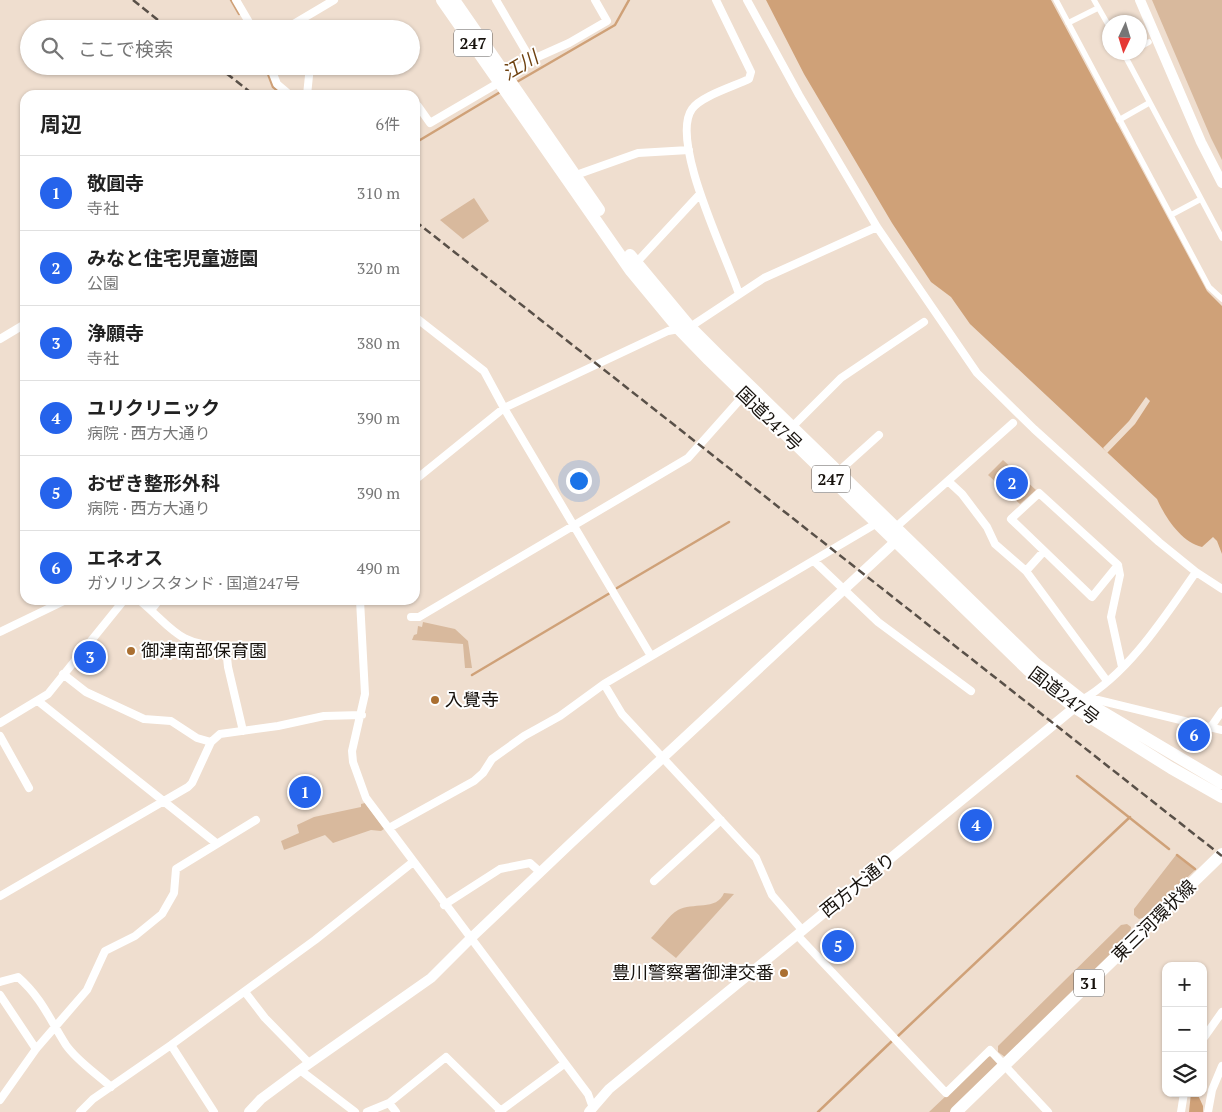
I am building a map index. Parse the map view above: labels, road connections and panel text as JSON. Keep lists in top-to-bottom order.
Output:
{
  "streets": {
    "main road": [
      "247",
      "国道247号",
      "東三河環状線",
      "31"
    ],
    "street": ["西方大通り"]
  },
  "crossings": [
    ["国道247号", "西方大通り"]
  ],
  "water": ["江川"],
  "places": ["御津南部保育園", "入覺寺", "豊川警察署御津交番"],
  "north": "bottom",
  "page": {
    "search": "ここで検索",
    "heading": ["周辺", "6件"],
    "list": [
      {
        "mark": "1",
        "name": "敬圓寺",
        "note": "寺社",
        "value": "310 m"
      },
      {
        "mark": "2",
        "name": "みなと住宅児童遊園",
        "note": "公園",
        "value": "320 m"
      },
      {
        "mark": "3",
        "name": "浄願寺",
        "note": "寺社",
        "value": "380 m"
      },
      {
        "mark": "4",
        "name": "ユリクリニック",
        "note": "病院 · 西方大通り",
        "value": "390 m"
      },
      {
        "mark": "5",
        "name": "おぜき整形外科",
        "note": "病院 · 西方大通り",
        "value": "390 m"
      },
      {
        "mark": "6",
        "name": "エネオス",
        "note": "ガソリンスタンド · 国道247号",
        "value": "490 m"
      }
    ],
    "pins": [
      "2",
      "3",
      "6",
      "1",
      "4",
      "5"
    ],
    "map_buttons": ["+", "−"]
  }
}
